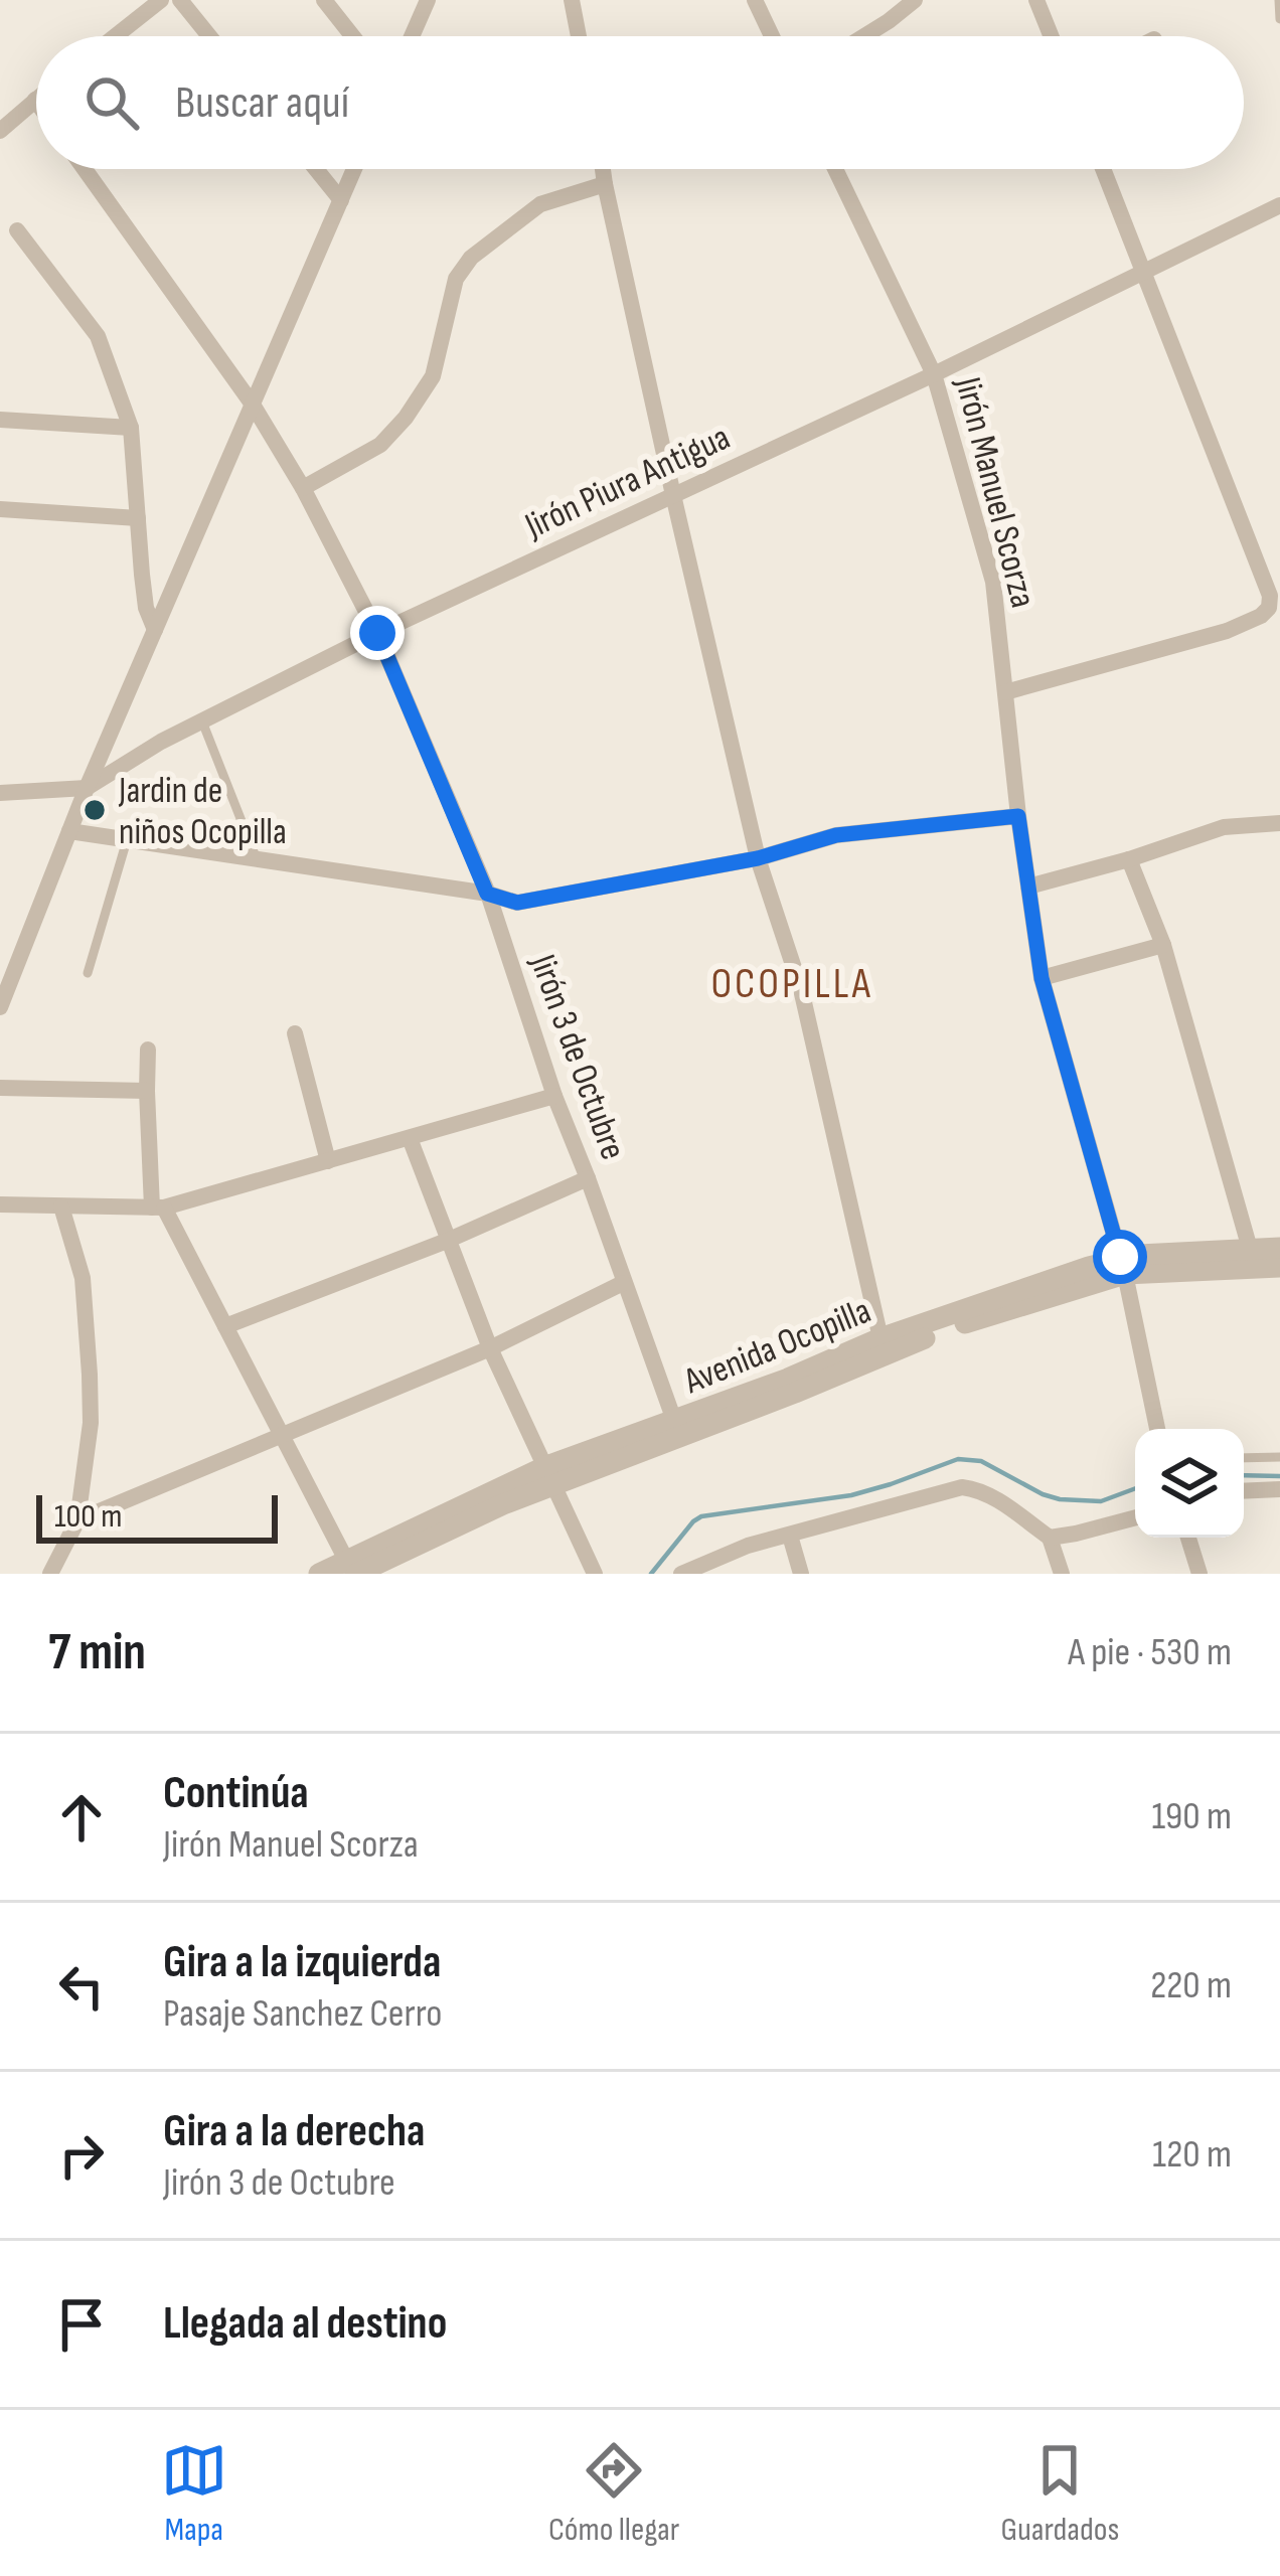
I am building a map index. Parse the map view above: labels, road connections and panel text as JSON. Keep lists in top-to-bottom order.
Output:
{
  "streets": {
    "street": [
      "Jirón Piura Antigua",
      "Jirón Manuel Scorza",
      "Jirón 3 de Octubre",
      "Avenida Ocopilla"
    ]
  },
  "crossings": [
    ["Jirón Piura Antigua", "Jirón Manuel Scorza"],
    ["Jirón Piura Antigua", "Jirón 3 de Octubre"],
    ["Jirón Manuel Scorza", "Avenida Ocopilla"],
    ["Jirón 3 de Octubre", "Avenida Ocopilla"]
  ],
  "districts": ["OCOPILLA"],
  "places": ["Jardin de niños Ocopilla"],
  "scale_bar": "100 m",
  "page": {
    "search": "Buscar aquí",
    "scale": "100 m",
    "heading": ["7 min", "A pie · 530 m"],
    "list": [
      ["Continúa", "Jirón Manuel Scorza", "190 m"],
      ["Gira a la izquierda", "Pasaje Sanchez Cerro", "220 m"],
      ["Gira a la derecha", "Jirón 3 de Octubre", "120 m"],
      "Llegada al destino"
    ],
    "nav": ["Mapa", "Cómo llegar", "Guardados"]
  }
}
